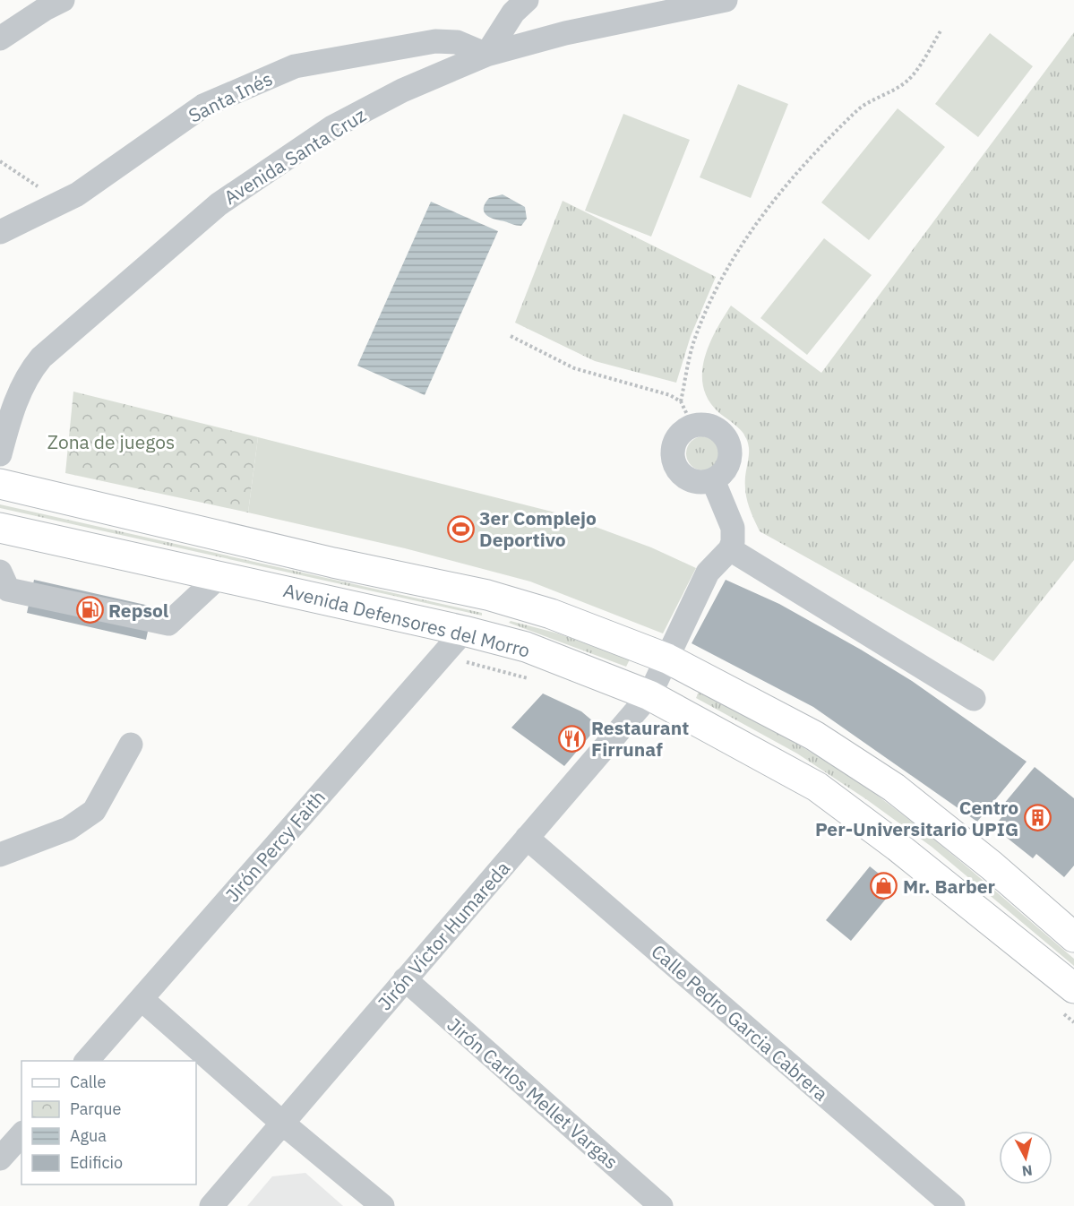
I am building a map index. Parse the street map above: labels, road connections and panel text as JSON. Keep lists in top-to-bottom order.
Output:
{
  "streets": {
    "main road": ["Avenida Defensores del Morro"],
    "street": [
      "Santa Inés",
      "Avenida Santa Cruz",
      "Jirón Percy Faith",
      "Jirón Víctor Humareda",
      "Calle Pedro Garcia Cabrera",
      "Jirón Carlos Mellet Vargas"
    ]
  },
  "crossings": [
    ["Santa Inés", "Avenida Santa Cruz"],
    ["Avenida Defensores del Morro", "Jirón Percy Faith"],
    ["Avenida Defensores del Morro", "Jirón Víctor Humareda"],
    ["Jirón Víctor Humareda", "Calle Pedro Garcia Cabrera"],
    ["Jirón Víctor Humareda", "Jirón Carlos Mellet Vargas"]
  ],
  "parks": ["Zona de juegos"],
  "places": {
    "sports": ["3er Complejo Deportivo"],
    "fuel station": ["Repsol"],
    "restaurant": ["Restaurant Firrunaf"],
    "building": ["Centro Per-Universitario UPIG"],
    "shop": ["Mr. Barber"]
  },
  "legend": [
    "Calle",
    "Parque",
    "Agua",
    "Edificio"
  ],
  "north": "bottom"
}
